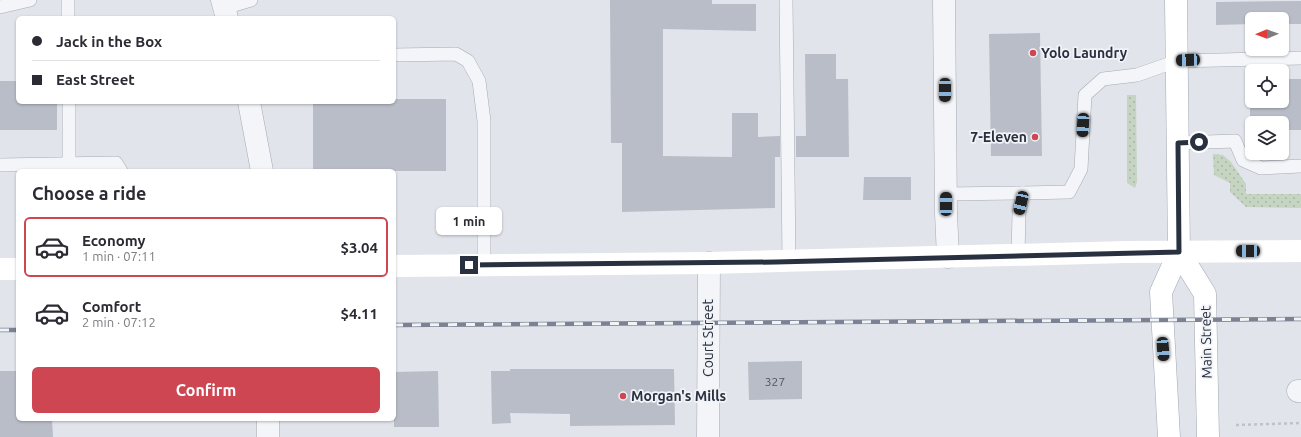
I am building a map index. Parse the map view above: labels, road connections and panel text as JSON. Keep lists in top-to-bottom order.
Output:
{
  "streets": {
    "main road": ["Main Street"],
    "street": ["Court Street"]
  },
  "places": ["Yolo Laundry", "7-Eleven", "Morgan's Mills"],
  "house_numbers": ["327"],
  "north": "left",
  "page": {
    "banner": ["Jack in the Box", "East Street"],
    "heading": "Choose a ride",
    "bubble": "1 min",
    "list": [
      {
        "name": "Economy",
        "note": "1 min · 07:11",
        "value": "$3.04"
      },
      {
        "name": "Comfort",
        "note": "2 min · 07:12",
        "value": "$4.11"
      }
    ],
    "buttons": "Confirm"
  }
}
